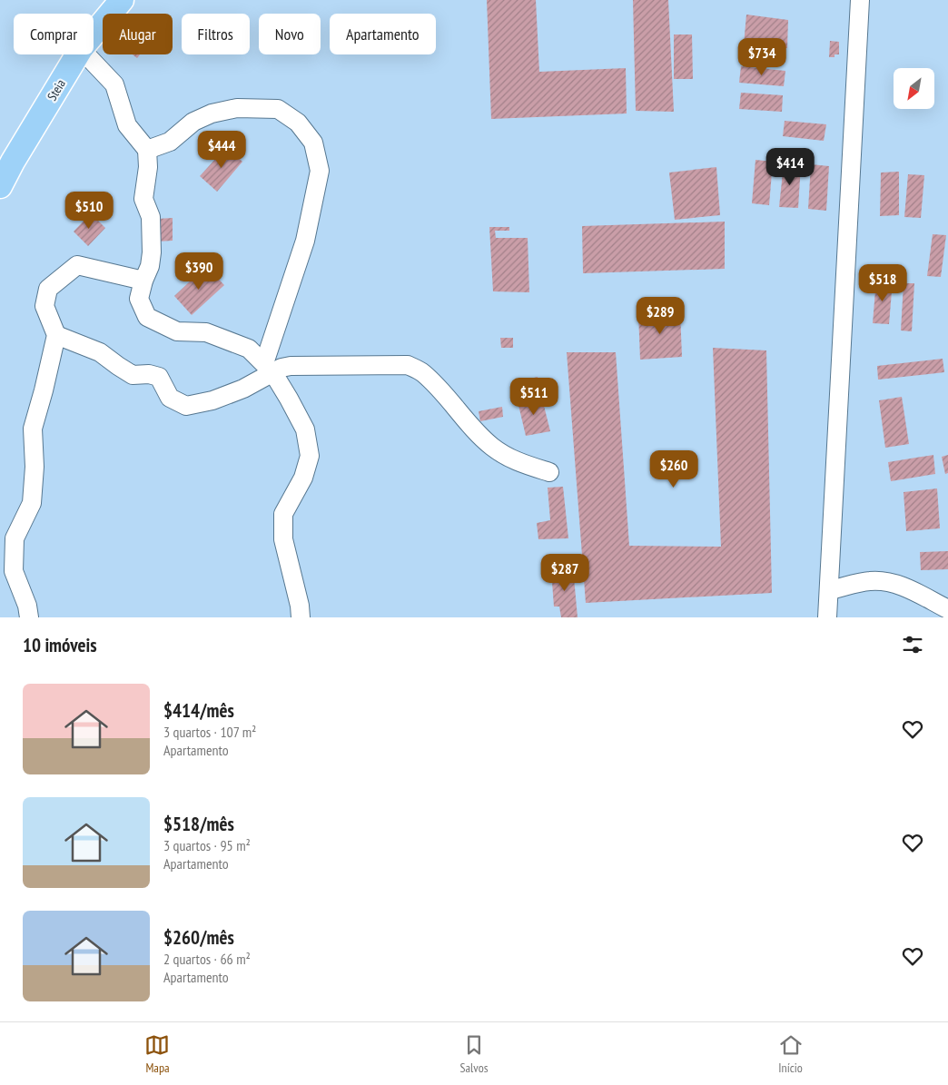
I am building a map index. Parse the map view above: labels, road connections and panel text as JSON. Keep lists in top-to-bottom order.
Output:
{
  "streets": {
    "main road": ["Steia"]
  },
  "north": "bottom left",
  "page": {
    "chip": [
      "Comprar",
      "Alugar",
      "Filtros",
      "Novo",
      "Apartamento"
    ],
    "price": [
      "$734",
      "$444",
      "$414",
      "$510",
      "$390",
      "$518",
      "$289",
      "$511",
      "$260",
      "$287"
    ],
    "heading": "10 imóveis",
    "list": [
      {
        "name": "$414/mês",
        "note": "3 quartos · 107 m² · Apartamento"
      },
      {
        "name": "$518/mês",
        "note": "3 quartos · 95 m² · Apartamento"
      },
      {
        "name": "$260/mês",
        "note": "2 quartos · 66 m² · Apartamento"
      }
    ],
    "tabs": ["Mapa", "Salvos", "Início"]
  }
}
